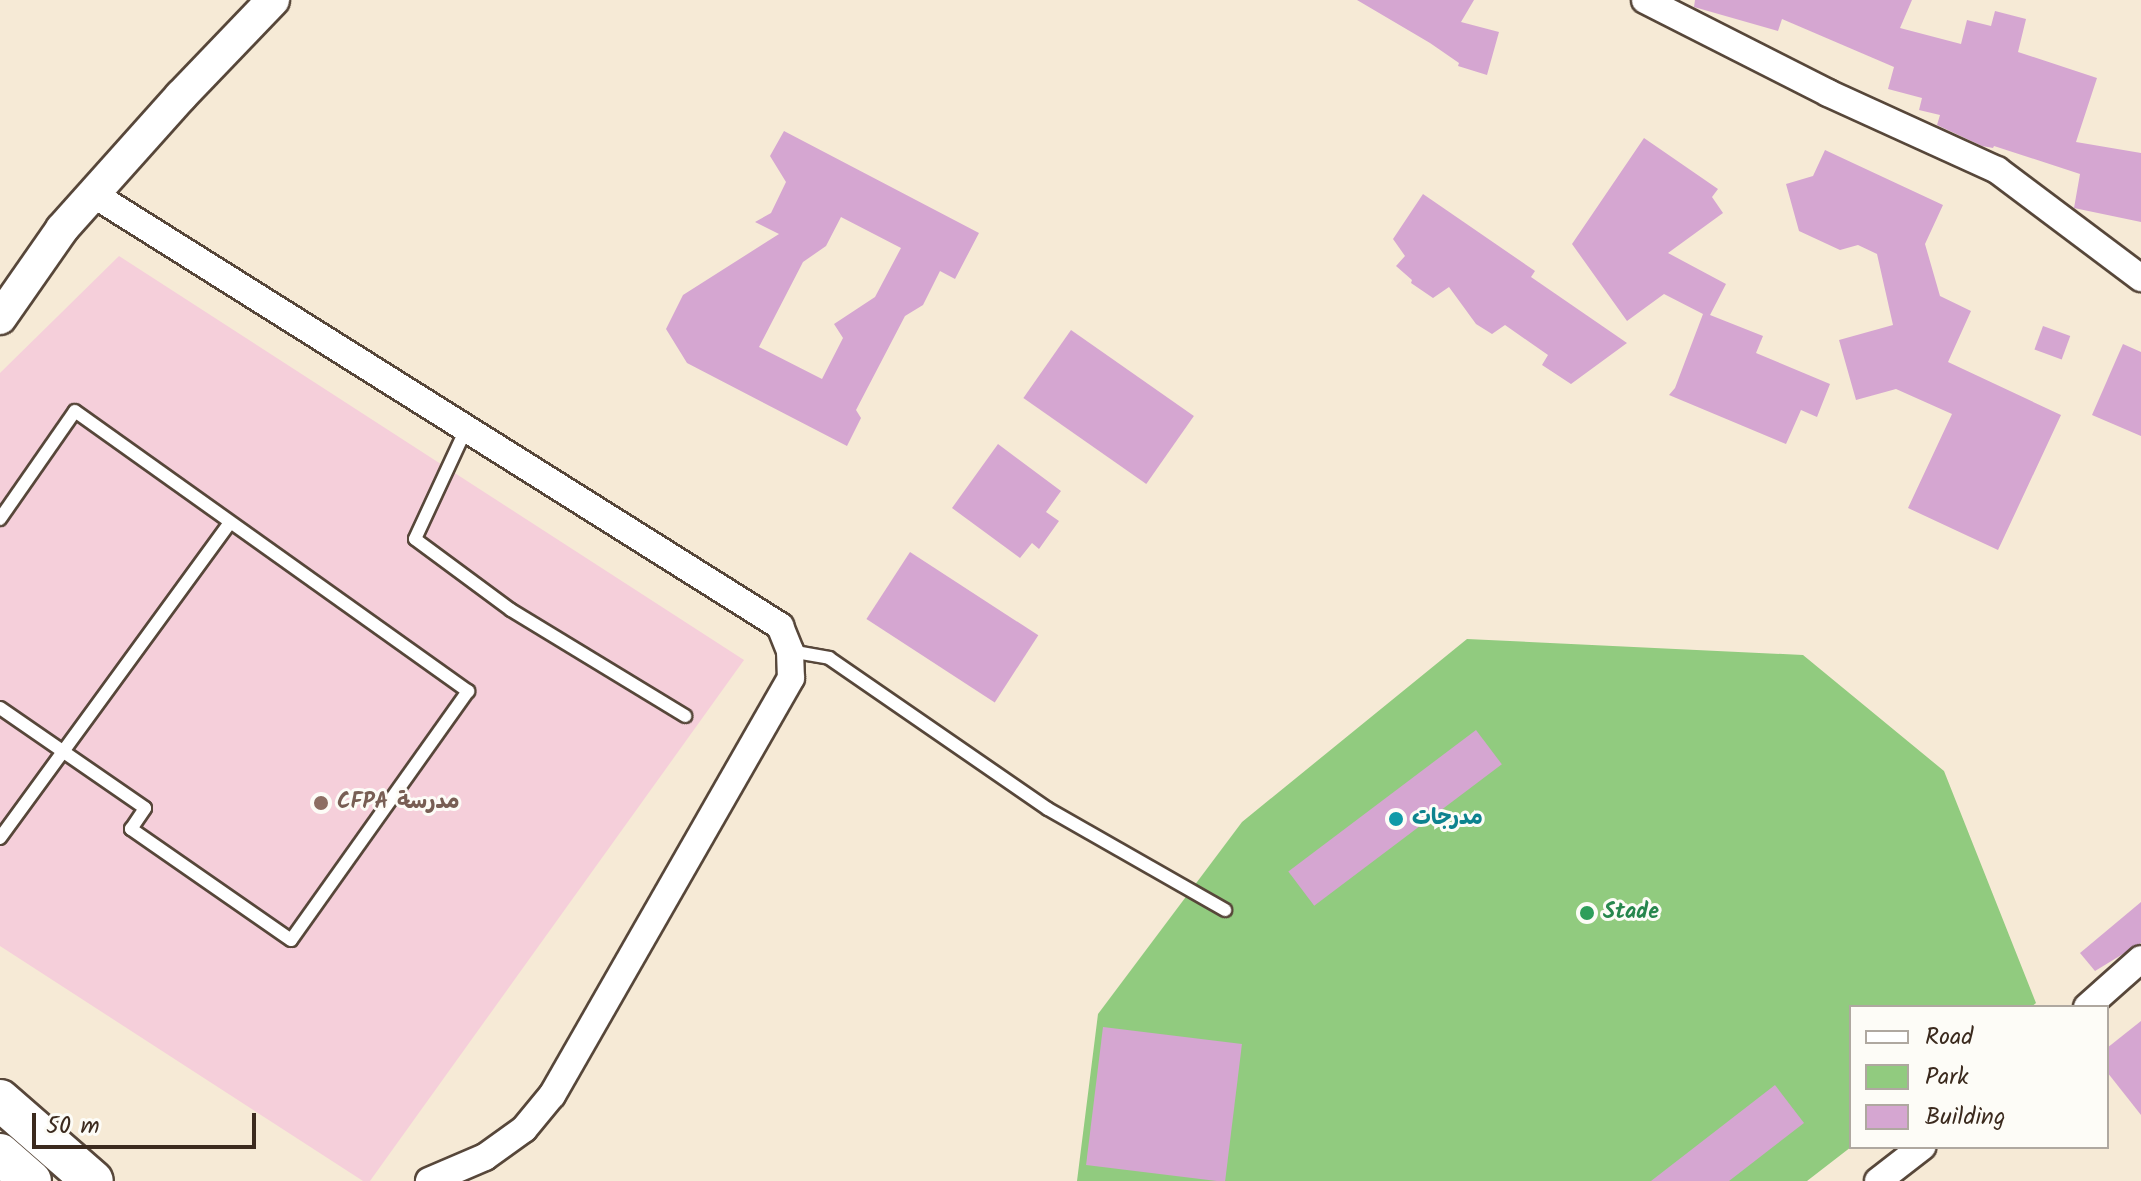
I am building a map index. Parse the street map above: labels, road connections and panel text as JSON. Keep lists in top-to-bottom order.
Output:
{
  "places": ["CFPA مدرسة", "مدرجات", "Stade"],
  "legend": ["Road", "Park", "Building"],
  "scale_bar": "50 m"
}
